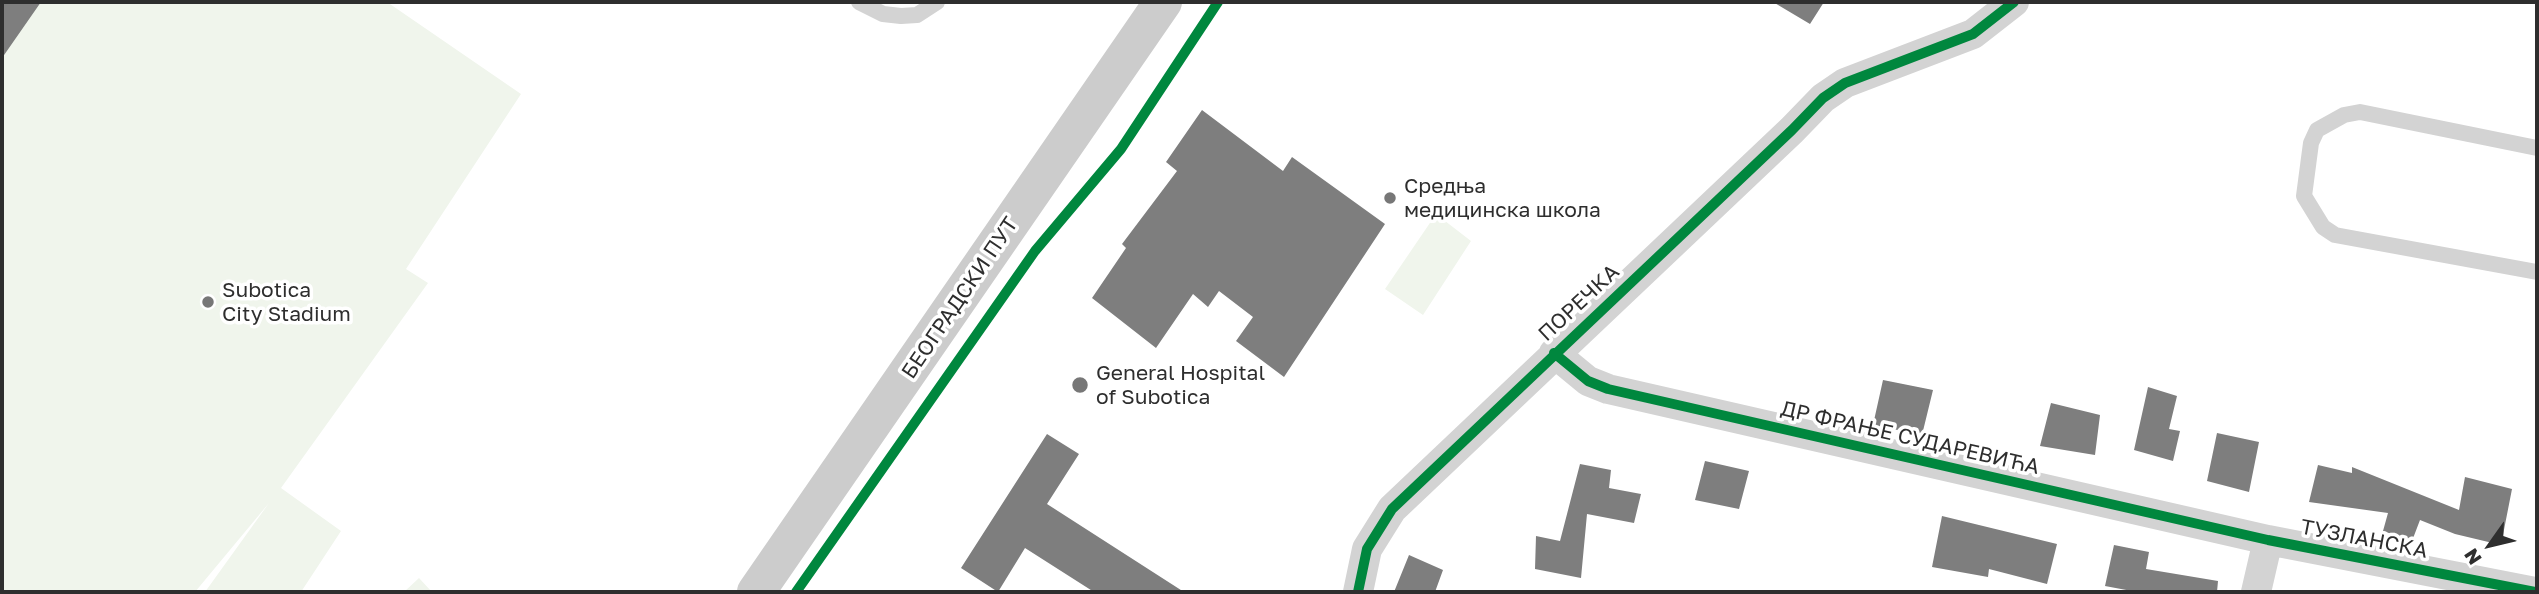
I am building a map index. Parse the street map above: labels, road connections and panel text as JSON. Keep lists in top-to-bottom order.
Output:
{
  "streets": {
    "main road": ["БЕОГРАДСКИ ПУТ"],
    "street": ["ПОРЕЧКА", "ДР ФРАЊЕ СУДАРЕВИЋА", "ТУЗЛАНСКА"]
  },
  "crossings": [
    ["ПОРЕЧКА", "ДР ФРАЊЕ СУДАРЕВИЋА"],
    ["ДР ФРАЊЕ СУДАРЕВИЋА", "ТУЗЛАНСКА"]
  ],
  "places": ["Средња медицинска школа", "Subotica City Stadium", "General Hospital of Subotica"],
  "north": "bottom left"
}
